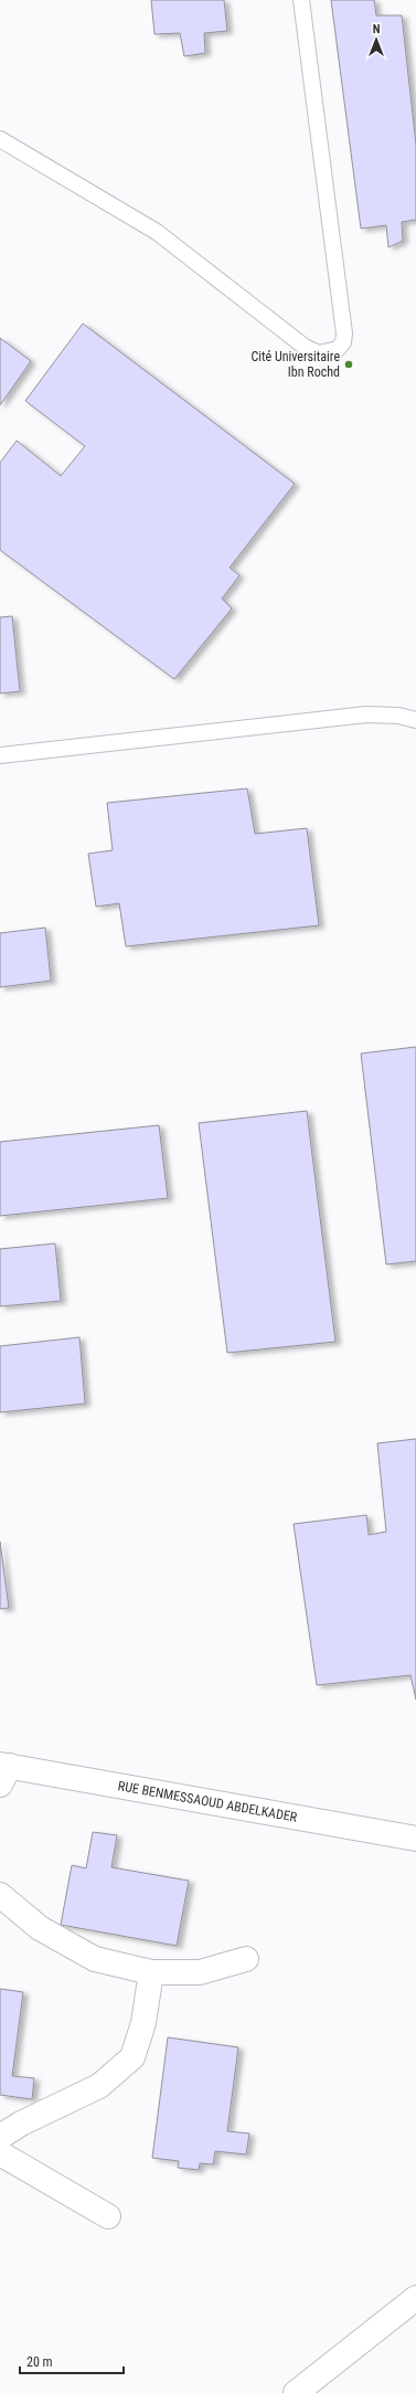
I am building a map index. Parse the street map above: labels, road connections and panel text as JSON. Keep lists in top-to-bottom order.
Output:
{
  "streets": {
    "street": ["RUE BENMESSAOUD ABDELKADER"]
  },
  "places": ["Cité Universitaire Ibn Rochd"],
  "scale_bar": "20 m",
  "north": "top"
}
